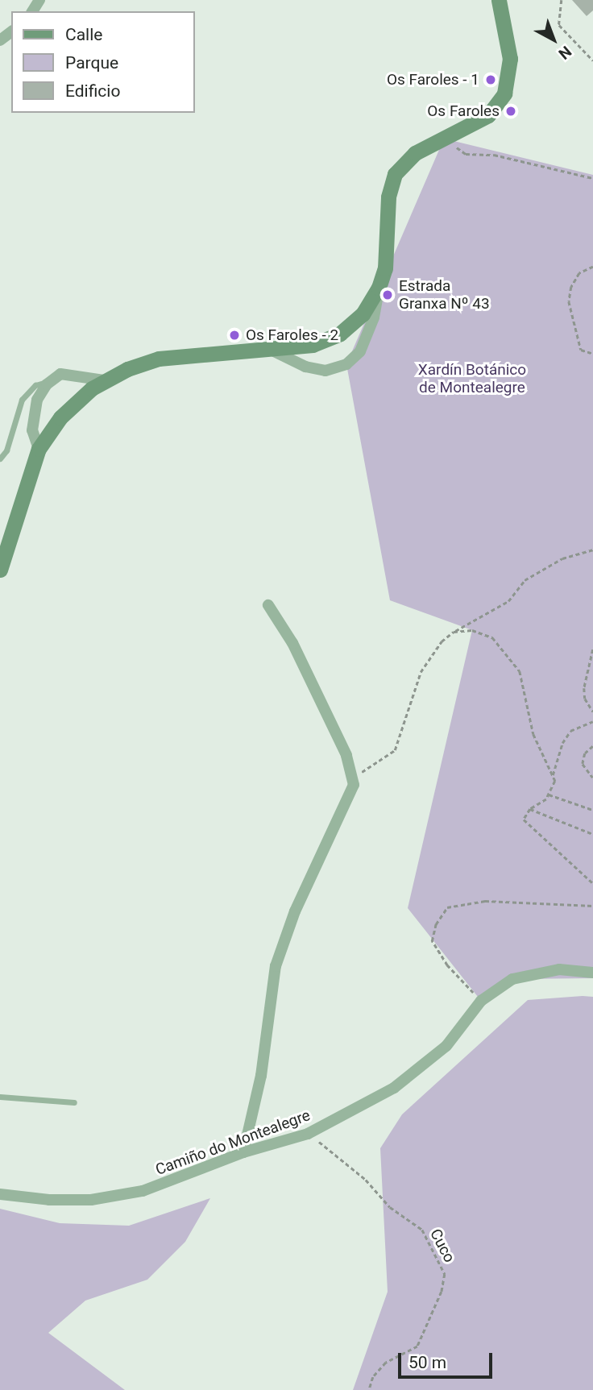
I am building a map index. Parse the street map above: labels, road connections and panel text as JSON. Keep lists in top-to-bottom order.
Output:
{
  "streets": {
    "street": ["Camiño do Montealegre"],
    "path": ["Cuco"]
  },
  "crossings": [
    ["Camiño do Montealegre", "Cuco"]
  ],
  "parks": ["Xardín Botánico de Montealegre"],
  "places": [
    "Os Faroles - 1",
    "Os Faroles",
    "Estrada Granxa Nº 43",
    "Os Faroles - 2"
  ],
  "legend": ["Calle", "Parque", "Edificio"],
  "scale_bar": "50 m",
  "north": "bottom right"
}
